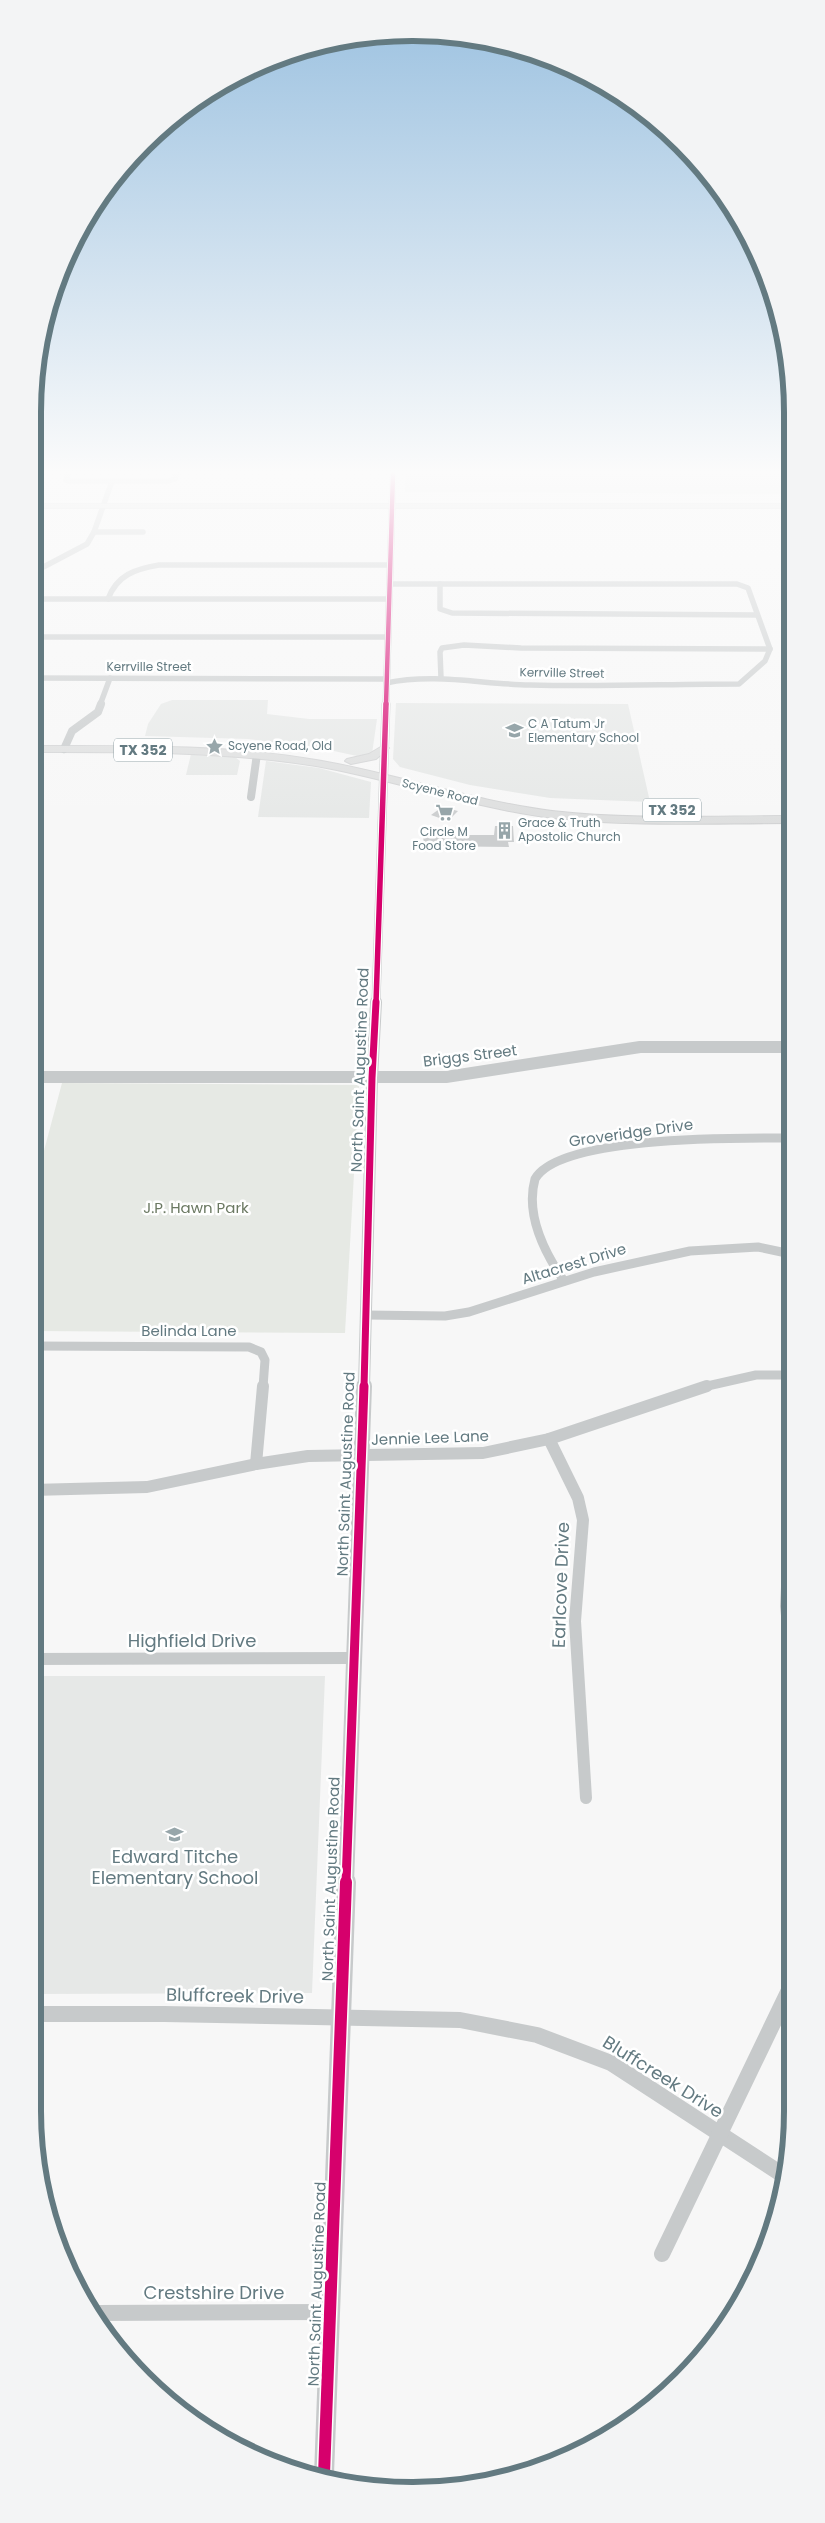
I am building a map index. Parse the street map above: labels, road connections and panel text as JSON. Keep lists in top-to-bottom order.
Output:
{
  "streets": {
    "main road": ["TX 352", "Scyene Road"],
    "street": [
      "Kerrville Street",
      "Briggs Street",
      "North Saint Augustine Road",
      "Groveridge Drive",
      "Altacrest Drive",
      "Belinda Lane",
      "Jennie Lee Lane",
      "Earlcove Drive",
      "Highfield Drive",
      "Bluffcreek Drive",
      "Crestshire Drive"
    ]
  },
  "crossings": [
    ["Kerrville Street", "North Saint Augustine Road"],
    ["Scyene Road", "North Saint Augustine Road"],
    ["Briggs Street", "North Saint Augustine Road"],
    ["North Saint Augustine Road", "Altacrest Drive"],
    ["North Saint Augustine Road", "Jennie Lee Lane"],
    ["North Saint Augustine Road", "Highfield Drive"],
    ["North Saint Augustine Road", "Bluffcreek Drive"],
    ["North Saint Augustine Road", "Crestshire Drive"],
    ["Groveridge Drive", "Altacrest Drive"],
    ["Belinda Lane", "Jennie Lee Lane"],
    ["Jennie Lee Lane", "Earlcove Drive"]
  ],
  "parks": ["J.P. Hawn Park"],
  "places": {
    "school or university": ["C A Tatum Jr Elementary School", "Edward Titche Elementary School"],
    "place": ["Scyene Road, Old"],
    "supermarket": ["Circle M Food Store"],
    "building": ["Grace & Truth Apostolic Church"]
  }
}
